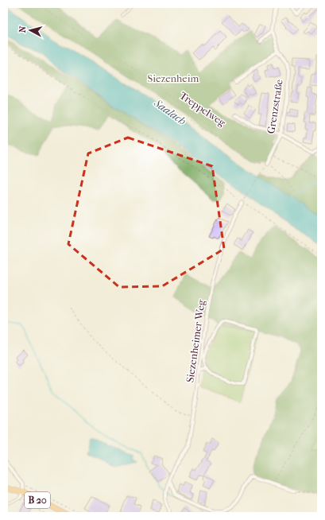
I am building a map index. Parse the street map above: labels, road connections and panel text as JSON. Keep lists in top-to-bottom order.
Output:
{
  "streets": {
    "main road": ["B 20"],
    "street": ["Grenzstraße", "Siezenheimer Weg"],
    "path": ["Treppelweg"]
  },
  "crossings": [
    ["Grenzstraße", "Treppelweg"]
  ],
  "water": ["Saalach"],
  "parks": ["Siezenheim"],
  "north": "left"
}
